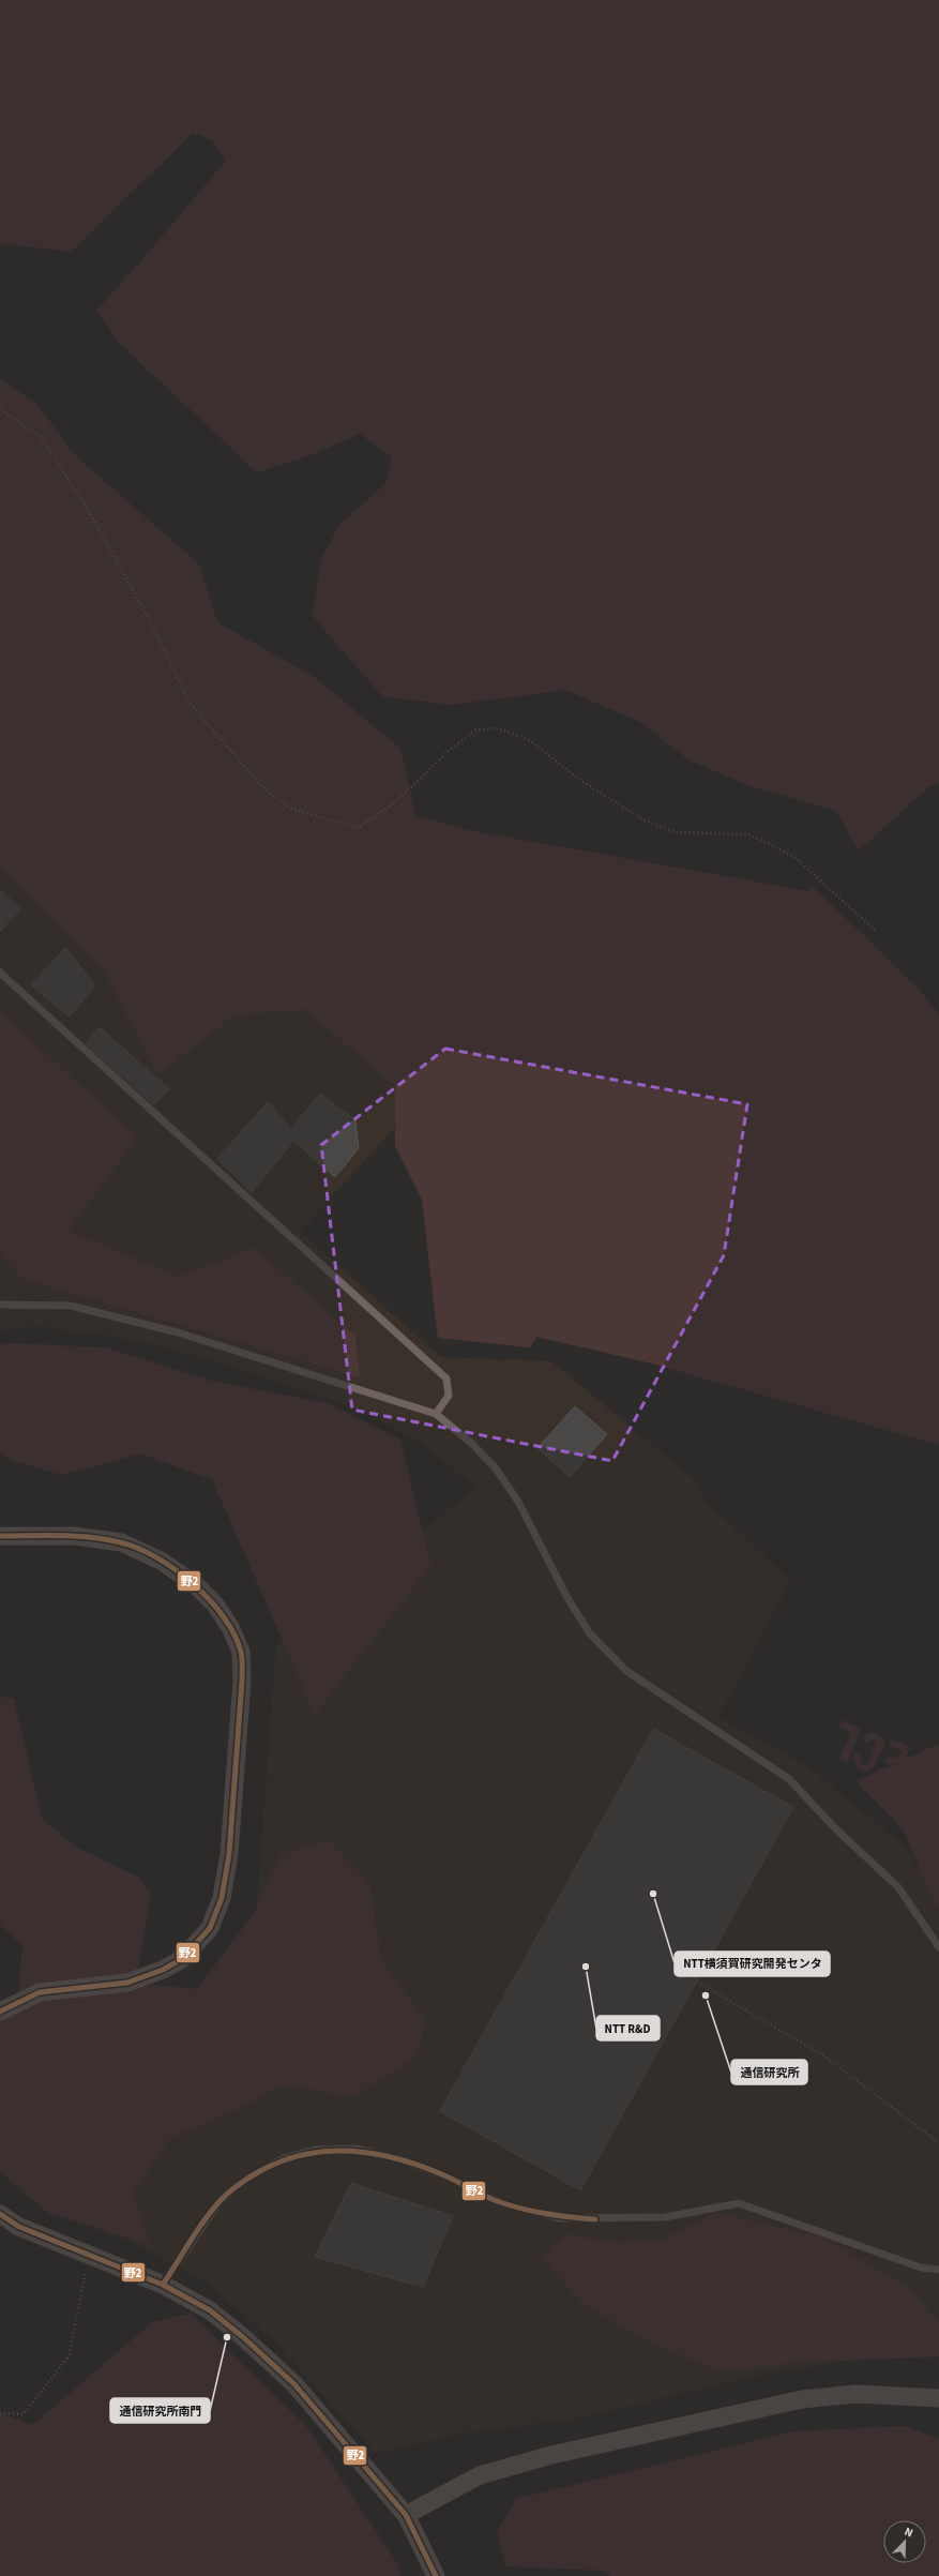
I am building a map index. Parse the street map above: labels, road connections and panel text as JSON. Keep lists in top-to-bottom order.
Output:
{
  "places": [
    "NTT横須賀研究開発センタ",
    "NTT R&D",
    "通信研究所",
    "通信研究所南門"
  ],
  "lines": ["transit line 野2"],
  "north": "top right"
}
